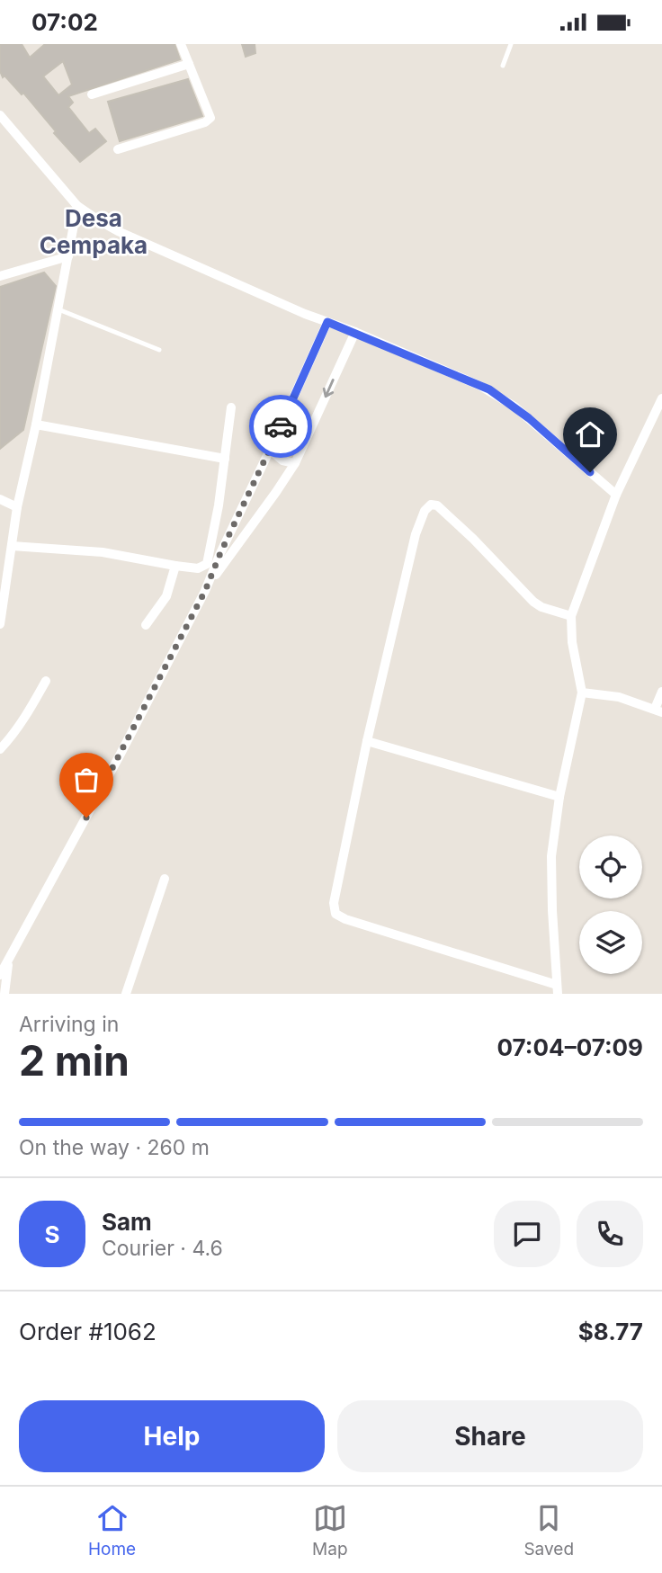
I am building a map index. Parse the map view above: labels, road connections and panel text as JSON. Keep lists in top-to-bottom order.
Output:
{
  "districts": ["Desa Cempaka"],
  "page": {
    "status": "07:02",
    "heading": ["2 min", "Arriving in", "07:04–07:09"],
    "panel": [
      "Sam",
      "Courier · 4.6",
      "Order #1062",
      "$8.77"
    ],
    "bar": "On the way · 260 m",
    "round": "S",
    "buttons": ["Help", "Share"],
    "tabs": ["Home", "Map", "Saved"]
  }
}
